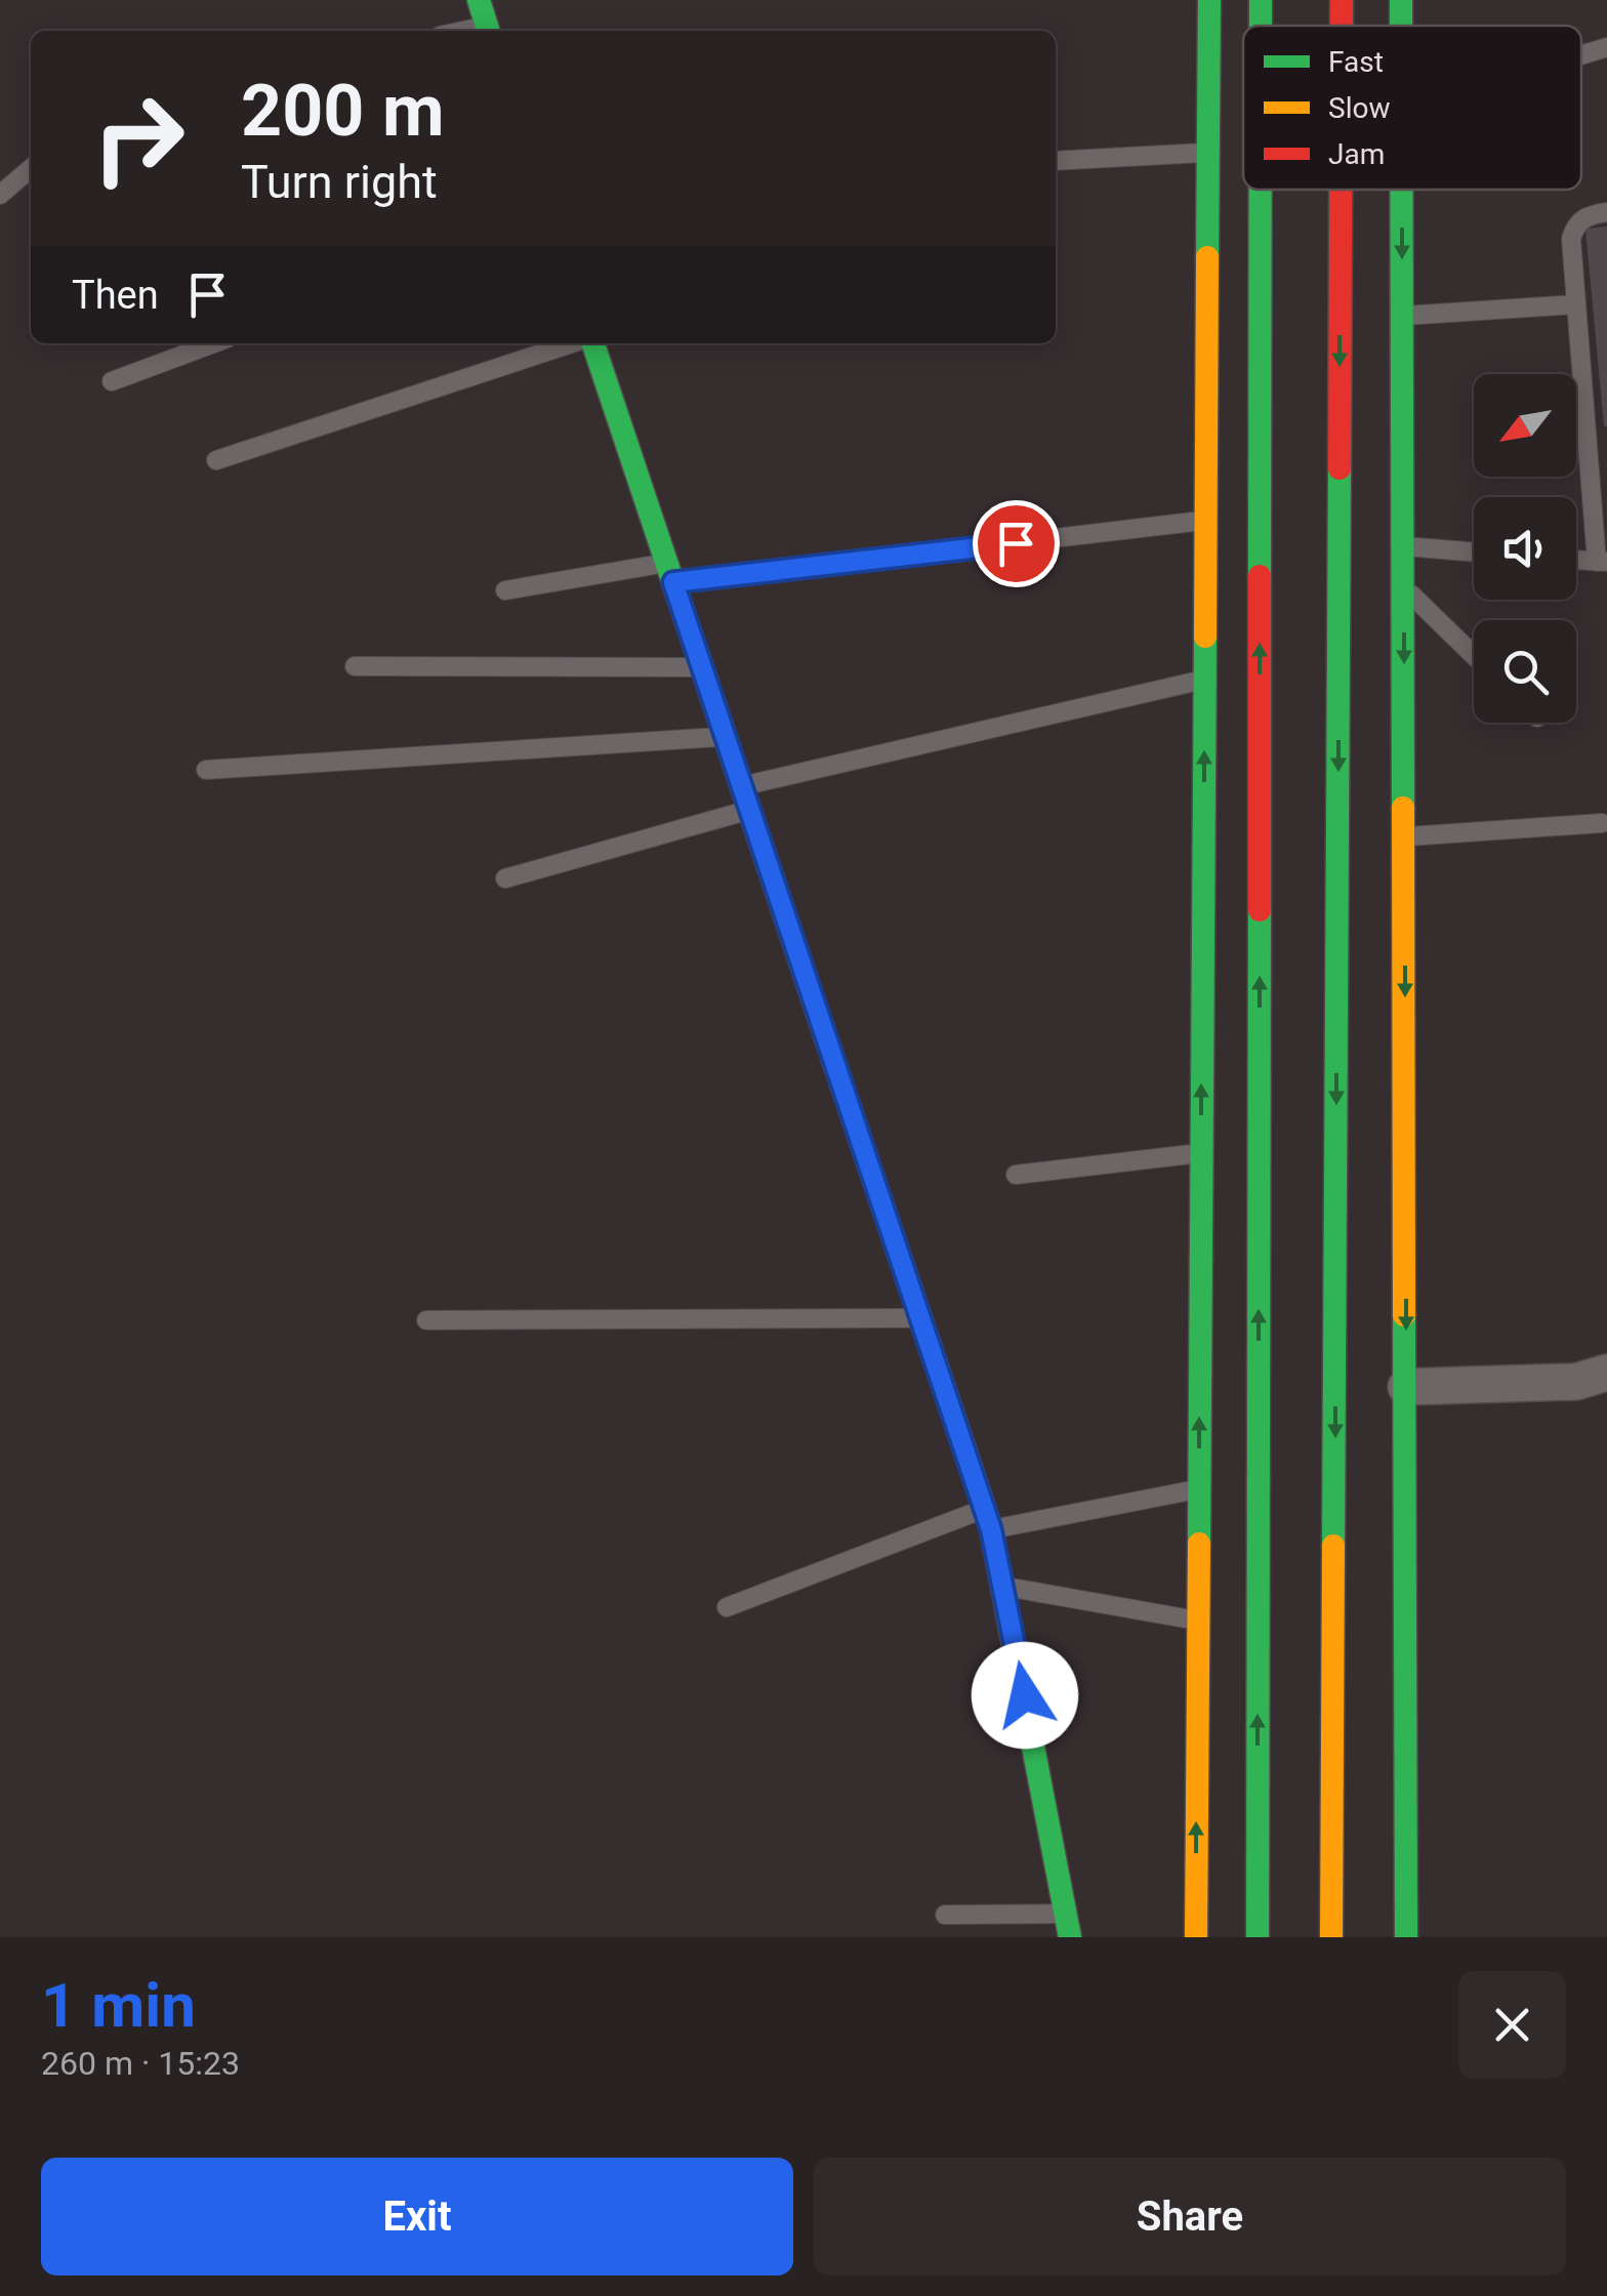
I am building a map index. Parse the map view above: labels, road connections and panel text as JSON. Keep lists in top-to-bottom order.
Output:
{
  "legend": ["Fast", "Slow", "Jam"],
  "north": "bottom left",
  "page": {
    "turn": ["200 m", "Turn right"],
    "then": "Then",
    "heading": ["1 min", "260 m · 15:23"],
    "buttons": ["Exit", "Share"]
  }
}
